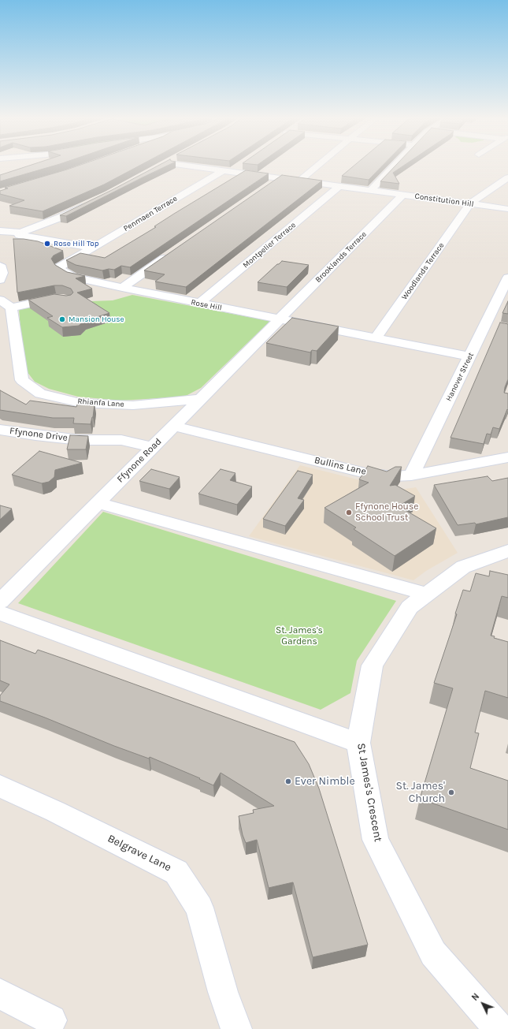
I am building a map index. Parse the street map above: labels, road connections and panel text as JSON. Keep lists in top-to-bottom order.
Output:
{
  "streets": {
    "street": [
      "Constitution Hill",
      "Penmaen Terrace",
      "Montpelier Terrace",
      "Brooklands Terrace",
      "Woodlands Terrace",
      "Rose Hill",
      "Hanover Street",
      "Rhianfa Lane",
      "Ffynone Drive",
      "Ffynone Road",
      "Bullins Lane",
      "St James's Crescent",
      "Belgrave Lane"
    ]
  },
  "crossings": [
    ["Constitution Hill", "Penmaen Terrace"],
    ["Constitution Hill", "Montpelier Terrace"],
    ["Constitution Hill", "Brooklands Terrace"],
    ["Constitution Hill", "Woodlands Terrace"],
    ["Penmaen Terrace", "Rose Hill"],
    ["Montpelier Terrace", "Rose Hill"],
    ["Brooklands Terrace", "Rose Hill"],
    ["Brooklands Terrace", "Ffynone Road"],
    ["Woodlands Terrace", "Rose Hill"],
    ["Rose Hill", "Hanover Street"],
    ["Rose Hill", "Ffynone Road"],
    ["Hanover Street", "Bullins Lane"],
    ["Rhianfa Lane", "Ffynone Road"],
    ["Ffynone Drive", "Ffynone Road"],
    ["Ffynone Road", "Bullins Lane"]
  ],
  "parks": ["St. James's Gardens"],
  "places": [
    "Rose Hill Top",
    "Mansion House",
    "Ffynone House School Trust",
    "Ever Nimble",
    "St. James' Church"
  ],
  "north": "top left"
}
